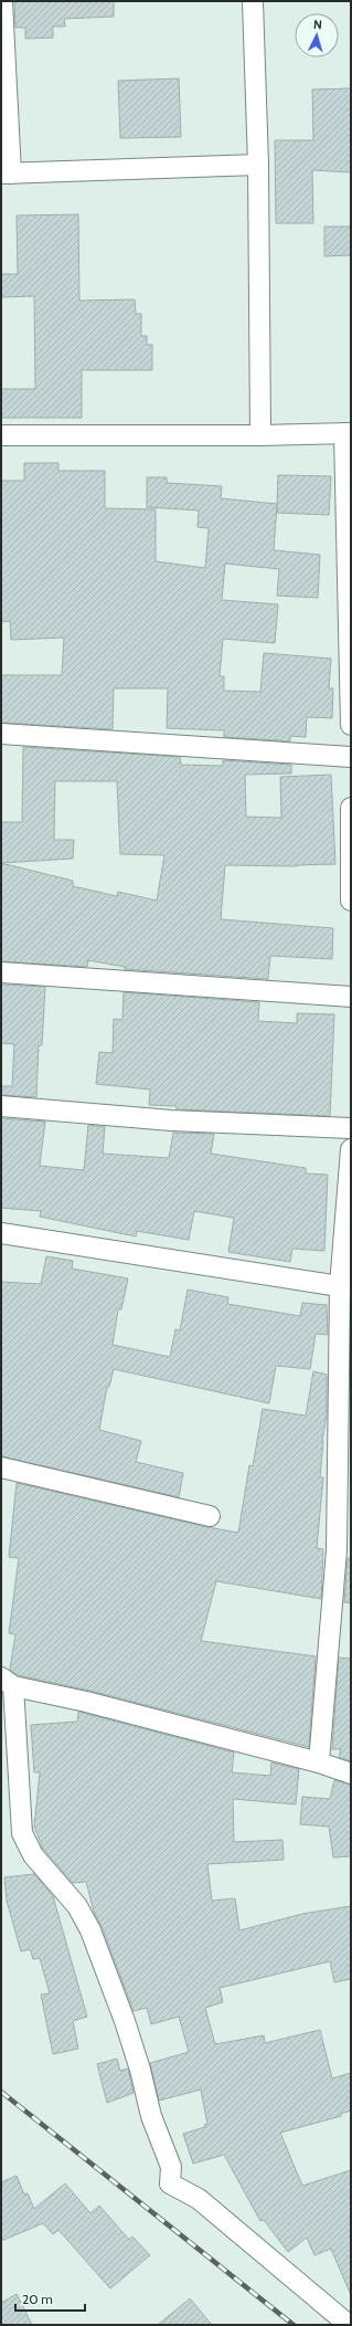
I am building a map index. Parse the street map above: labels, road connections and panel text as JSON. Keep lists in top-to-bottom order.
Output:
{
  "scale_bar": "20 m",
  "north": "top"
}
